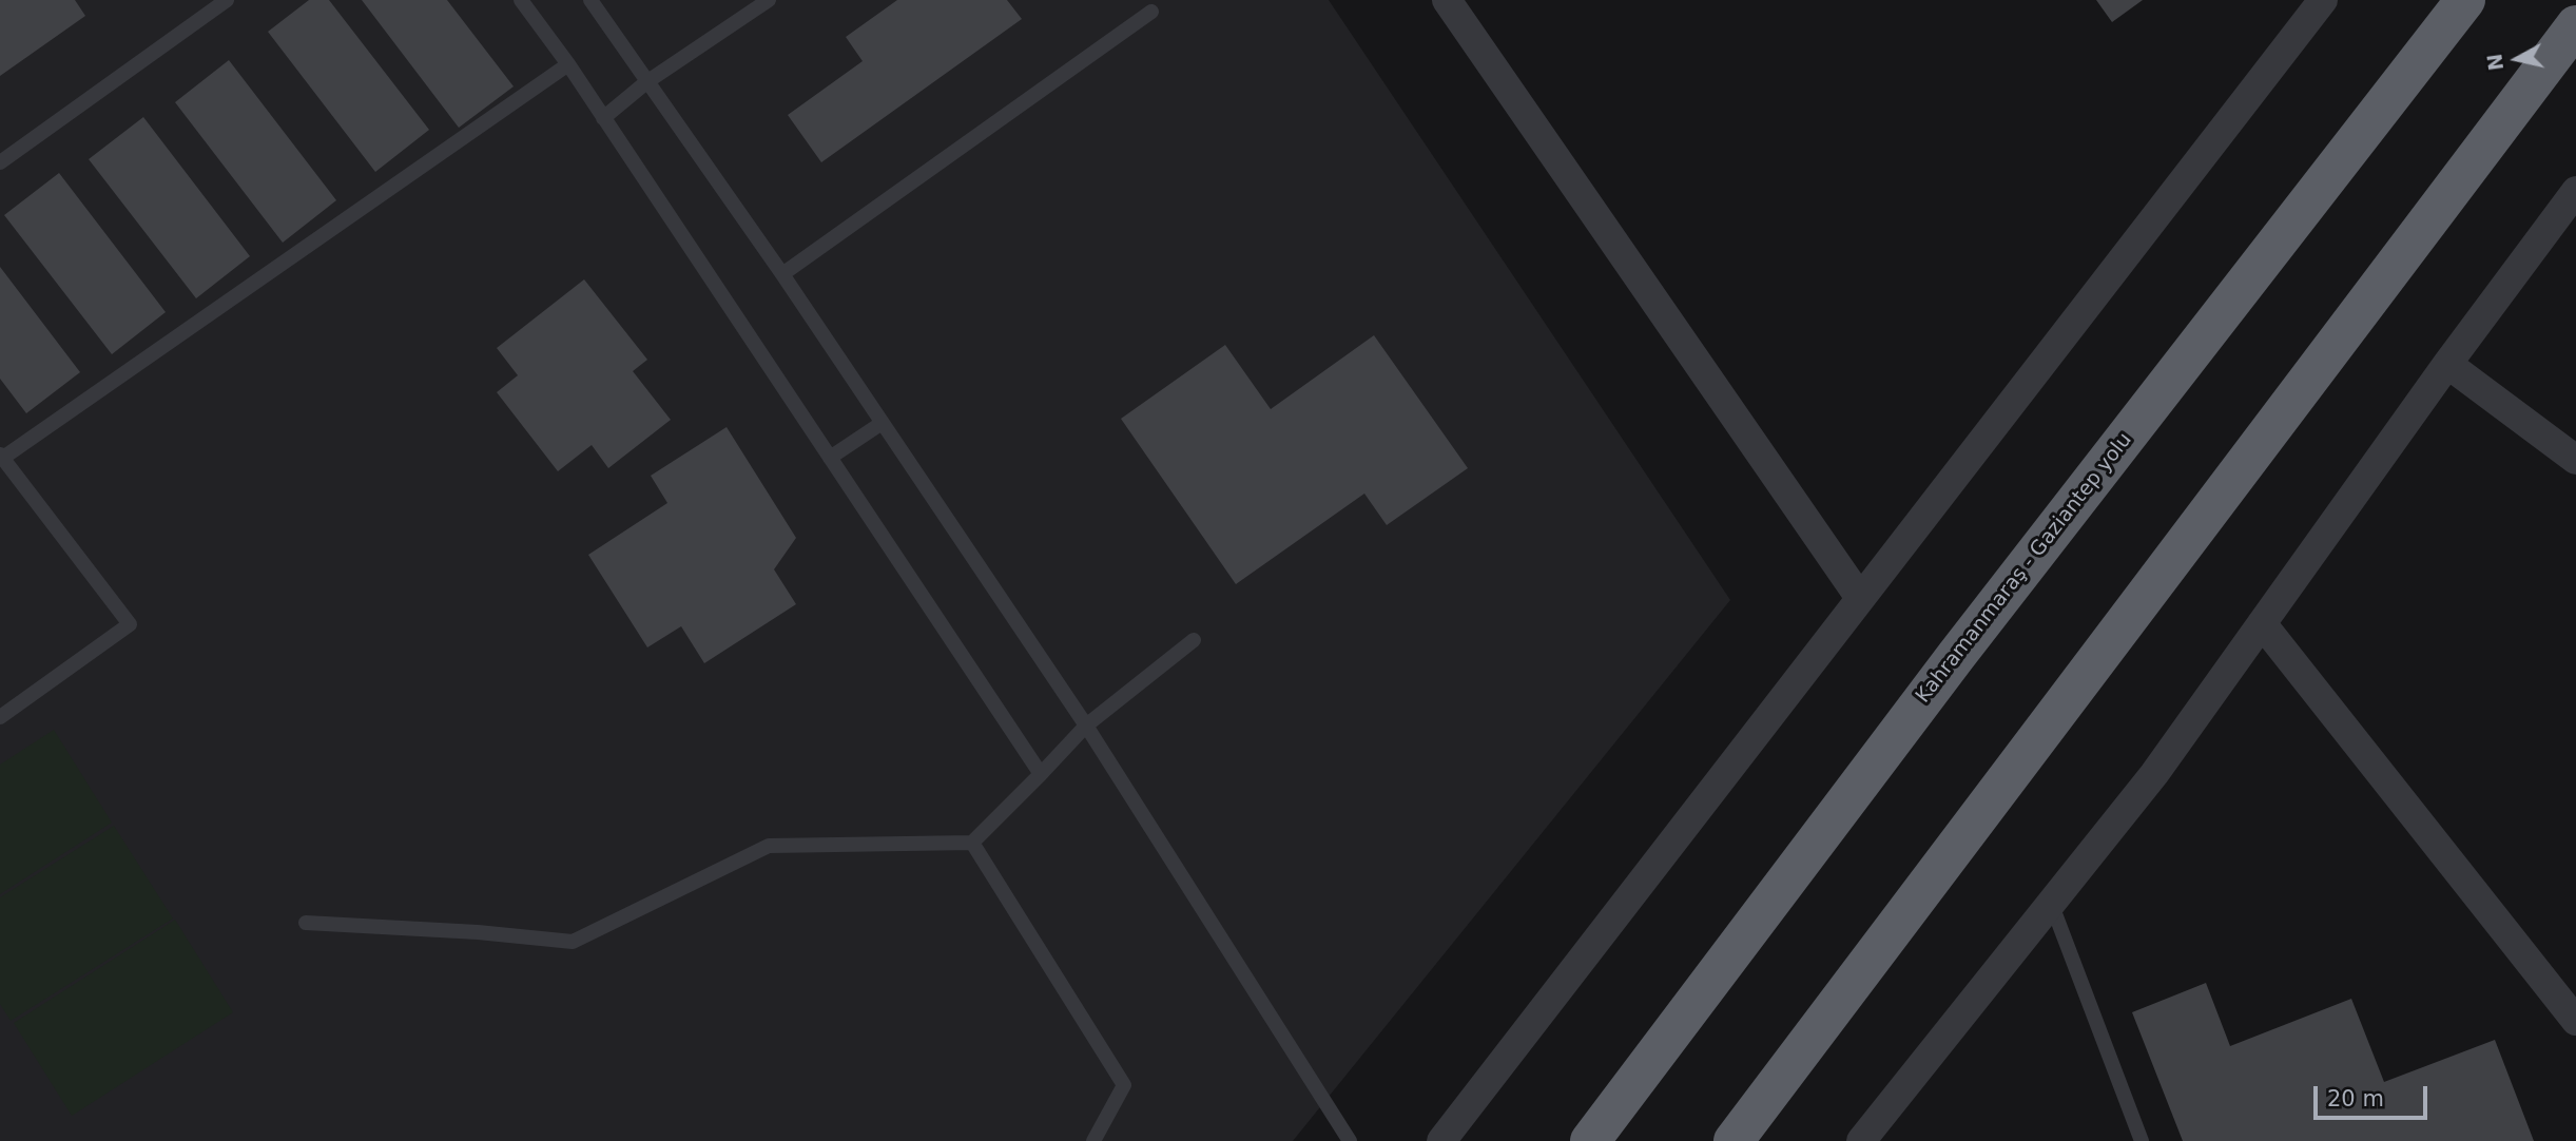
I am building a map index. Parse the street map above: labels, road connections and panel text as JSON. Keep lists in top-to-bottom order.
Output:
{
  "streets": {
    "highway": ["Kahramanmaraş - Gaziantep yolu"]
  },
  "scale_bar": "20 m",
  "north": "left"
}
